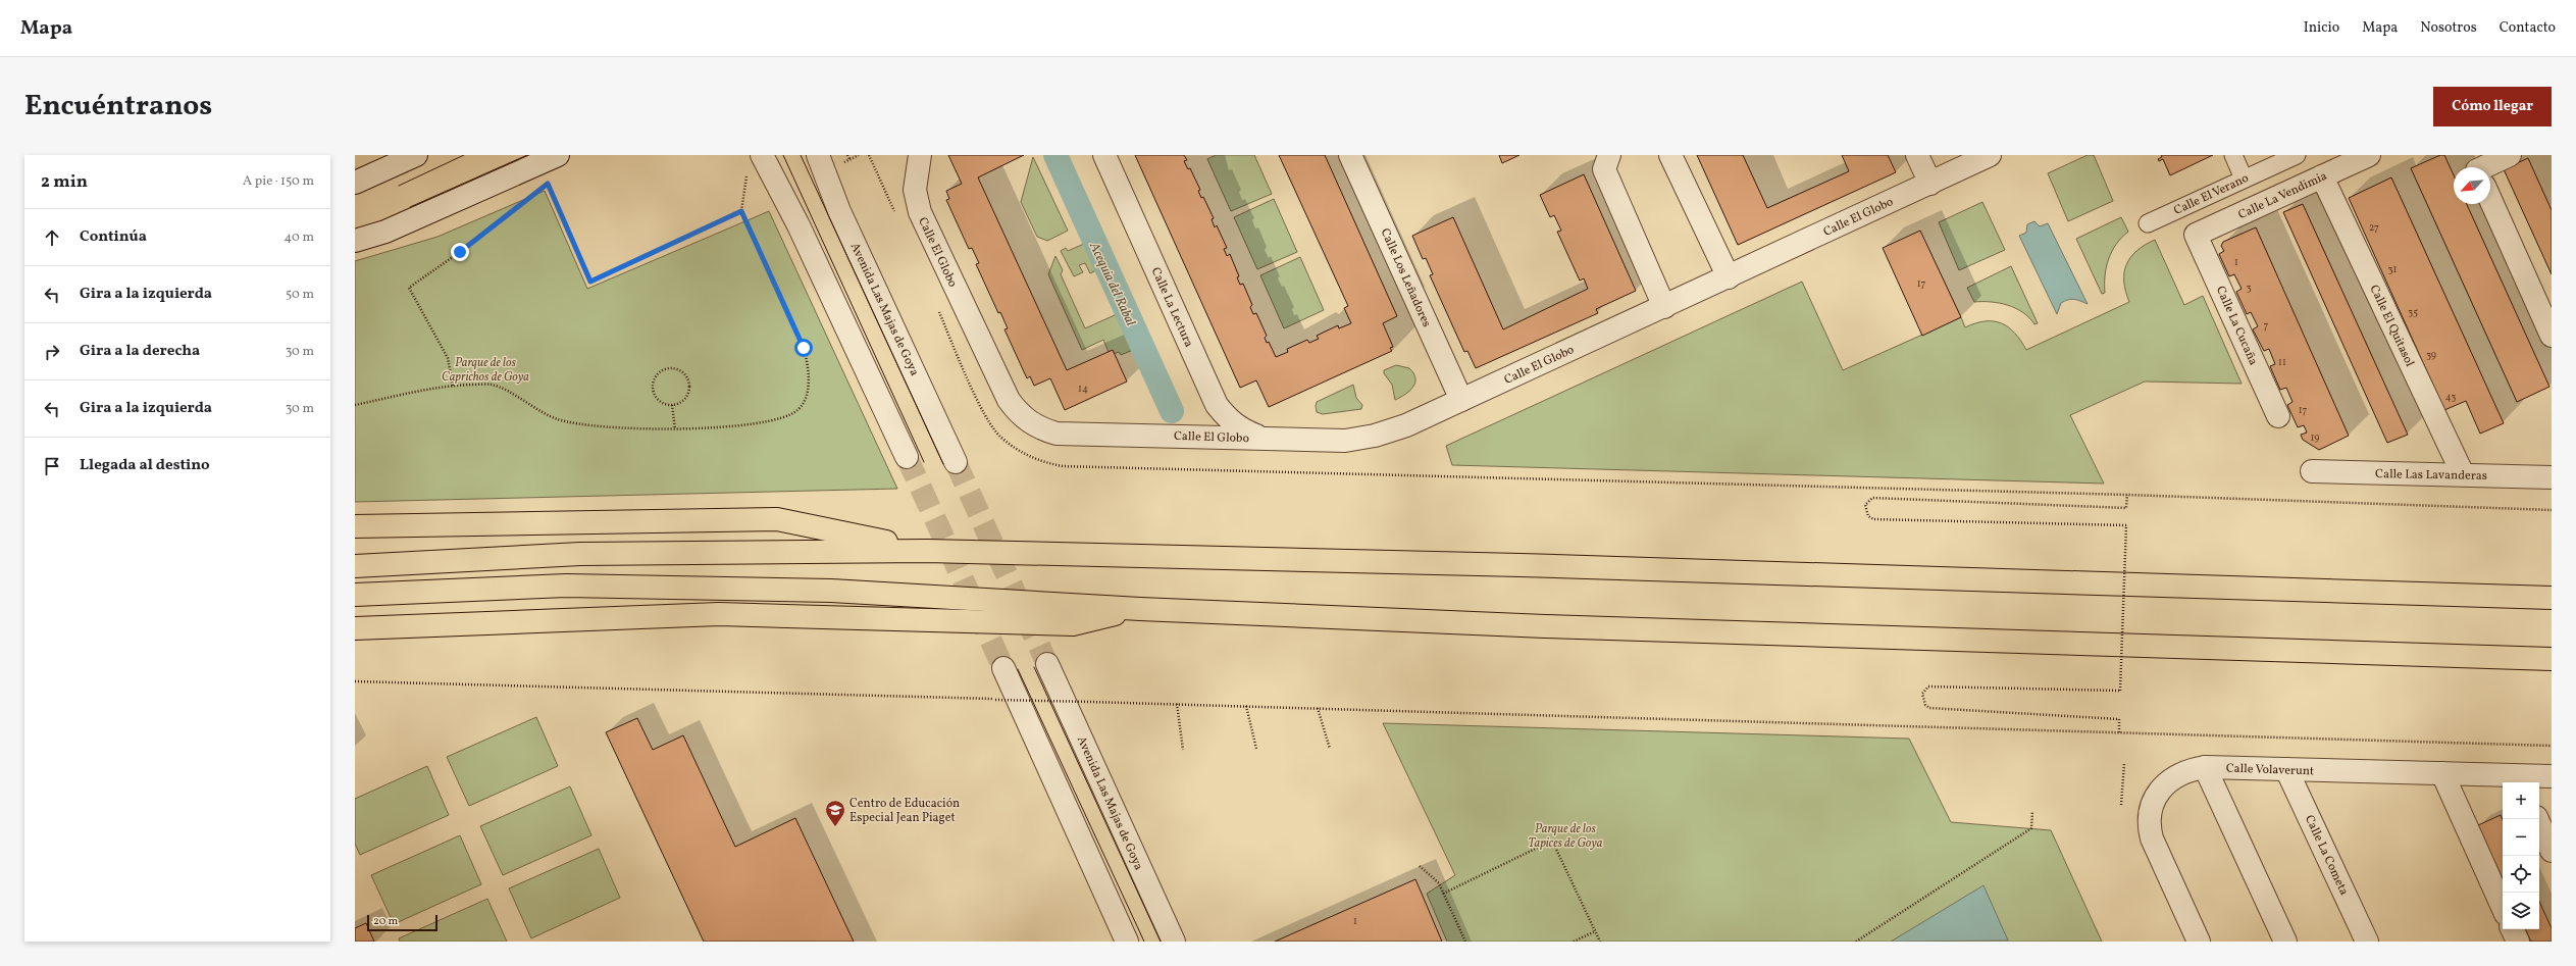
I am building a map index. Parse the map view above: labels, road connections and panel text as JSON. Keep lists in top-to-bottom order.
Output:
{
  "streets": {
    "street": [
      "Calle El Verano",
      "Calle La Vendimia",
      "Calle El Globo",
      "Calle Los Leñadores",
      "Calle La Lectura",
      "Avenida Las Majas de Goya",
      "Calle La Cucaña",
      "Calle El Quitasol",
      "Calle Las Lavanderas",
      "Calle Volaverunt",
      "Calle La Cometa"
    ]
  },
  "crossings": [
    ["Calle La Vendimia", "Calle La Cucaña"],
    ["Calle La Vendimia", "Calle El Quitasol"],
    ["Calle El Globo", "Calle Los Leñadores"],
    ["Calle El Globo", "Calle La Lectura"],
    ["Calle El Quitasol", "Calle Las Lavanderas"],
    ["Calle Volaverunt", "Calle La Cometa"]
  ],
  "water": ["Acequia del Rabal"],
  "parks": ["Parque de los Caprichos de Goya", "Parque de los Tapices de Goya"],
  "places": {
    "school or university": ["Centro de Educación Especial Jean Piaget"]
  },
  "house_numbers": [
    "27",
    "1",
    "31",
    "17",
    "3",
    "35",
    "7",
    "39",
    "11",
    "14",
    "43",
    "17",
    "19",
    "1"
  ],
  "scale_bar": "20 m",
  "north": "bottom left",
  "page": {
    "header": "Mapa",
    "nav": [
      "Inicio",
      "Mapa",
      "Nosotros",
      "Contacto"
    ],
    "title": "Encuéntranos",
    "buttons": "Cómo llegar",
    "heading": ["2 min", "A pie · 150 m"],
    "list": [
      ["Continúa", "40 m"],
      ["Gira a la izquierda", "50 m"],
      ["Gira a la derecha", "30 m"],
      ["Gira a la izquierda", "30 m"],
      "Llegada al destino"
    ],
    "map_buttons": ["+", "−"],
    "scale": "20 m"
  }
}
